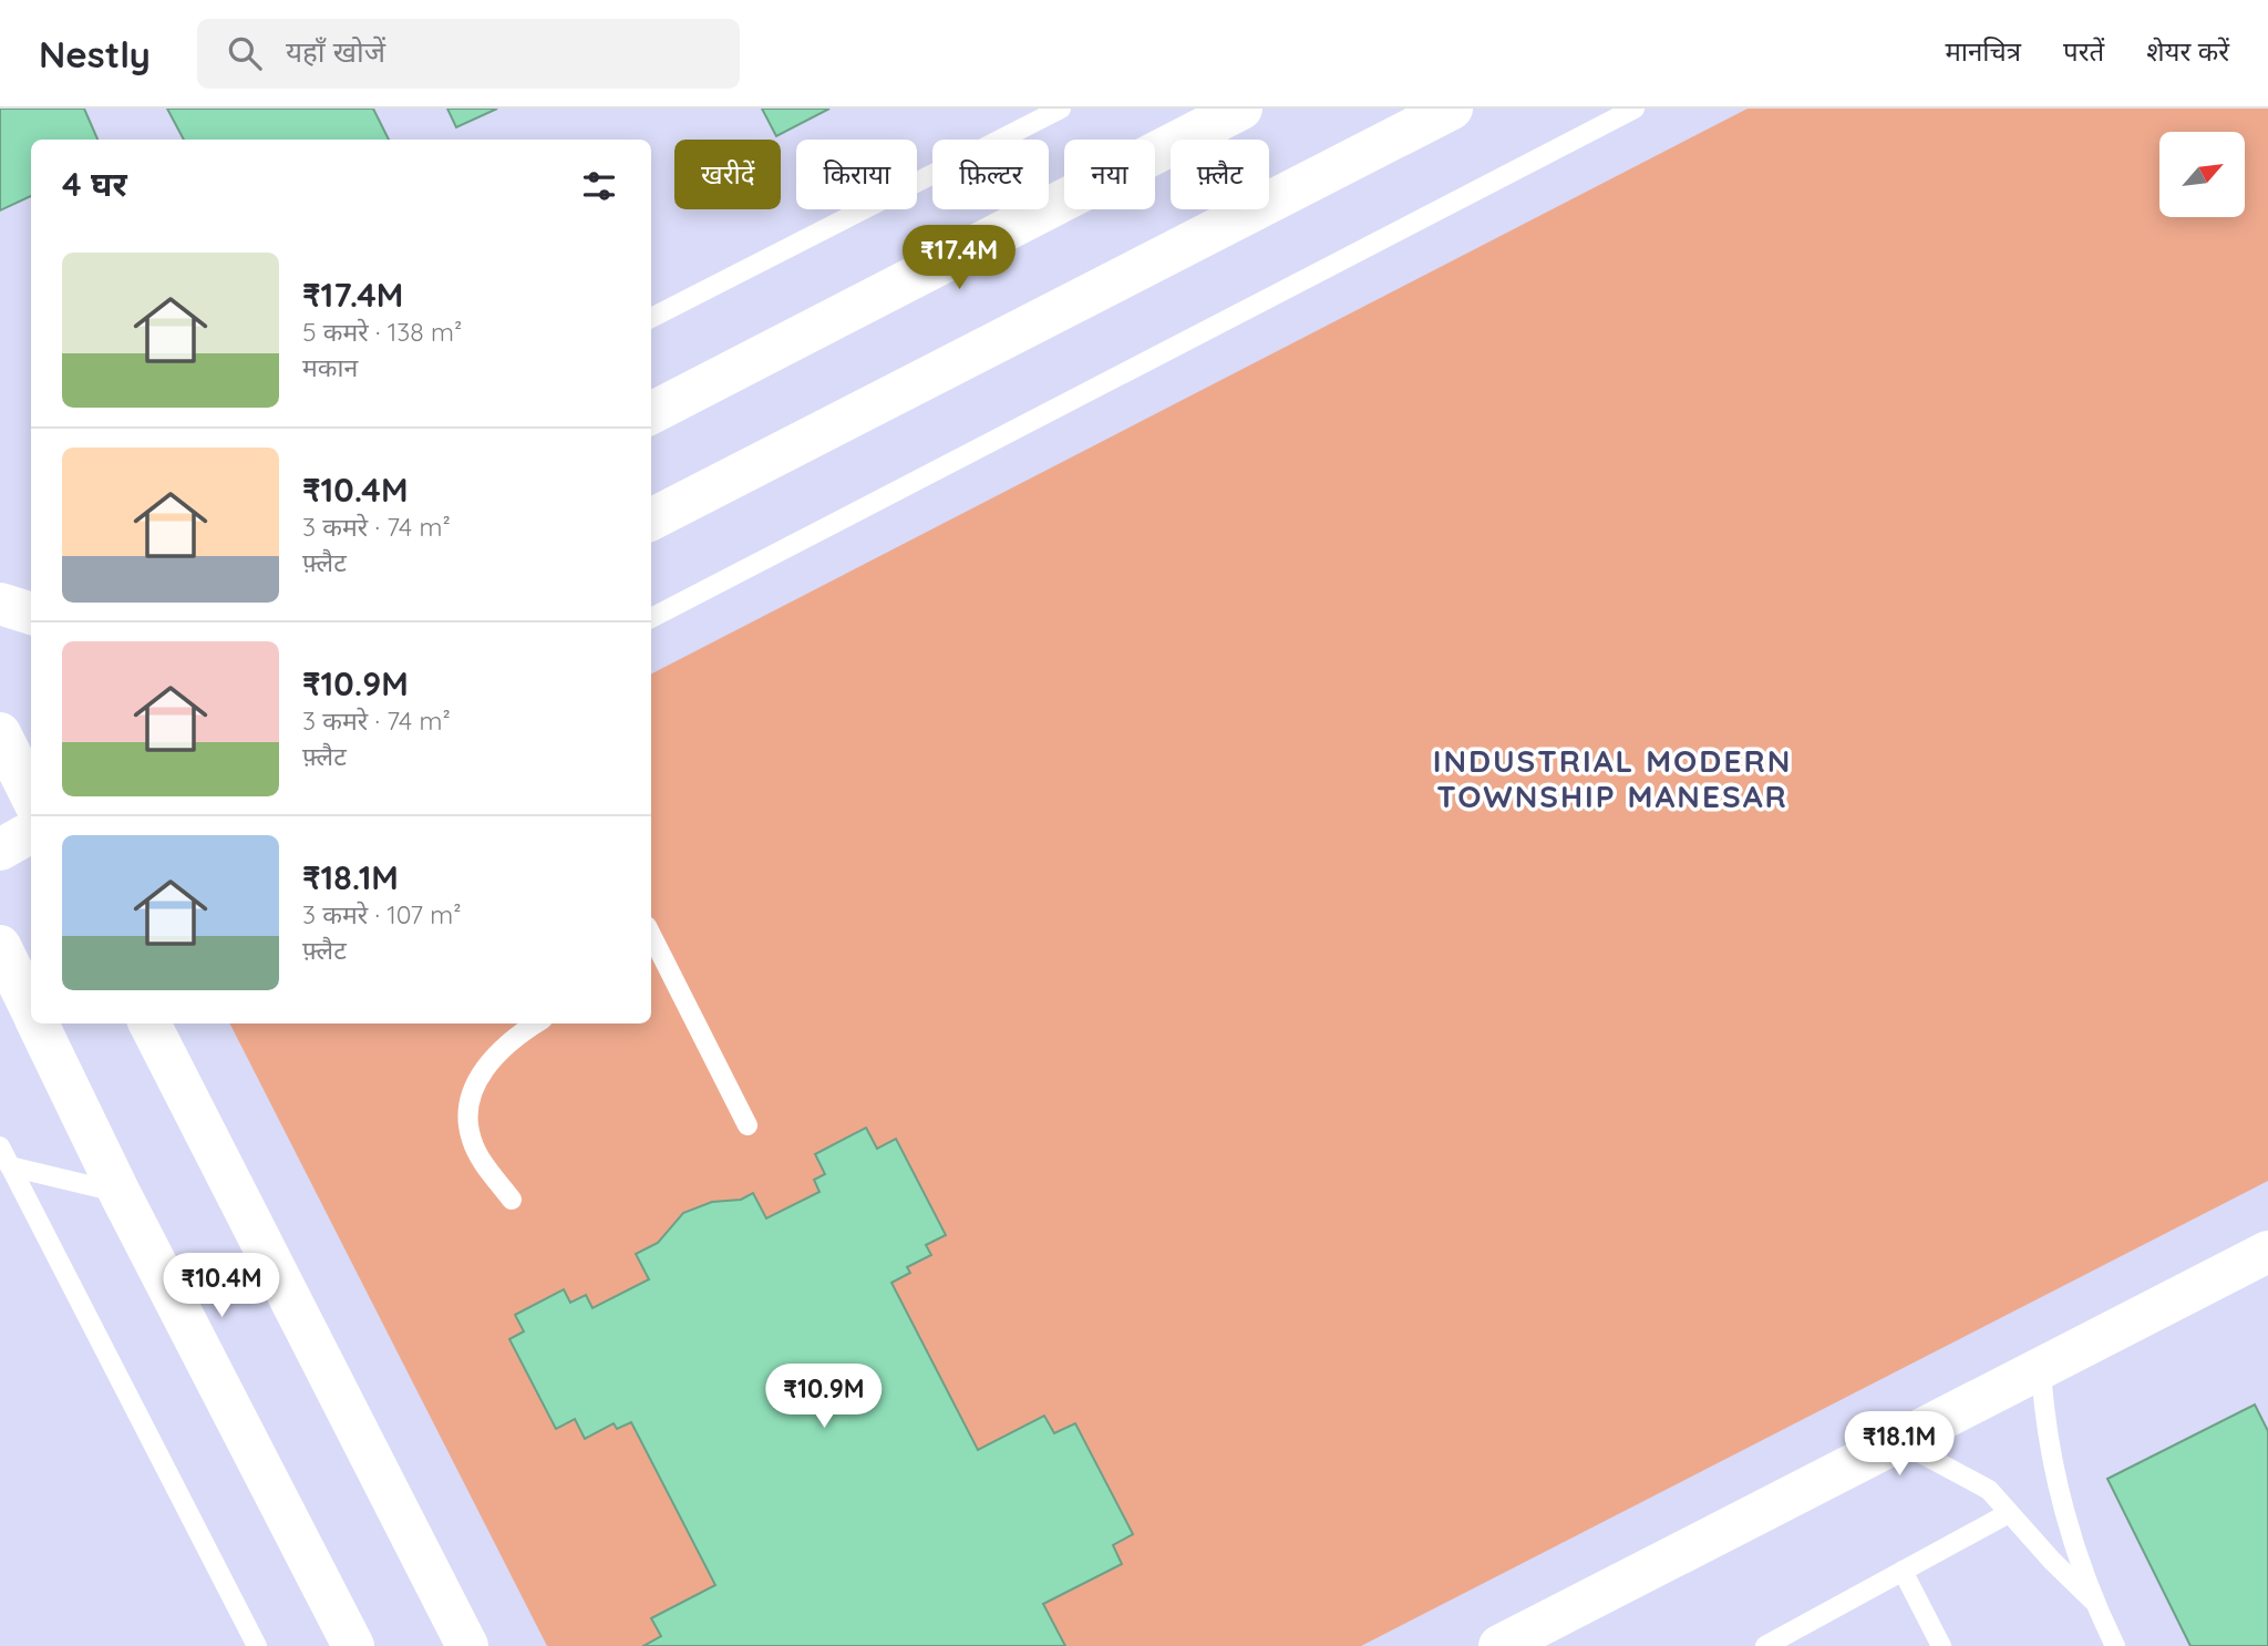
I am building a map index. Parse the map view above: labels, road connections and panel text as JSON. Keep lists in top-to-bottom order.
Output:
{
  "districts": ["INDUSTRIAL MODERN TOWNSHIP MANESAR"],
  "north": "top right",
  "page": {
    "header": "Nestly",
    "search": "यहाँ खोजें",
    "nav": ["मानचित्र", "परतें", "शेयर करें"],
    "chip": [
      "खरीदें",
      "किराया",
      "फ़िल्टर",
      "नया",
      "फ़्लैट"
    ],
    "heading": "4 घर",
    "price": [
      "₹17.4M",
      "₹10.4M",
      "₹10.9M",
      "₹18.1M"
    ],
    "list": [
      {
        "name": "₹17.4M",
        "note": "5 कमरे · 138 m² · मकान"
      },
      {
        "name": "₹10.4M",
        "note": "3 कमरे · 74 m² · फ़्लैट"
      },
      {
        "name": "₹10.9M",
        "note": "3 कमरे · 74 m² · फ़्लैट"
      },
      {
        "name": "₹18.1M",
        "note": "3 कमरे · 107 m² · फ़्लैट"
      }
    ]
  }
}
